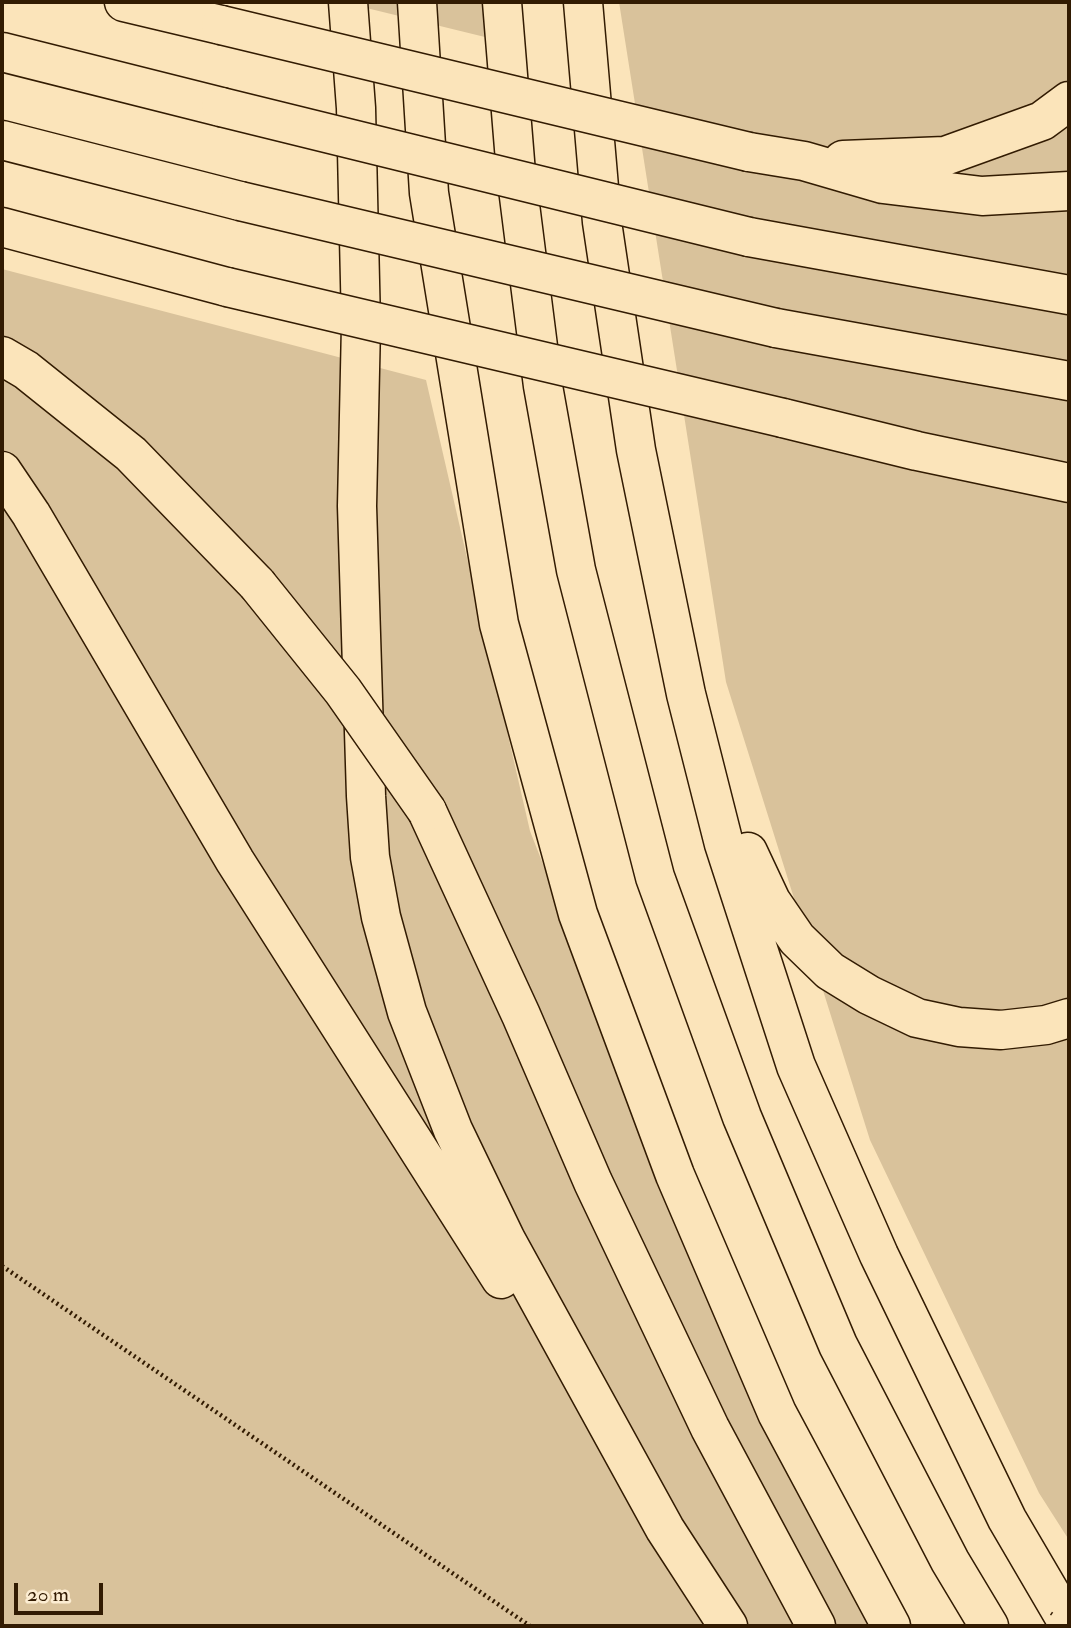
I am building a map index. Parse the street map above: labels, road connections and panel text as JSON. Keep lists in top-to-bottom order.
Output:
{
  "scale_bar": "20 m"
}
